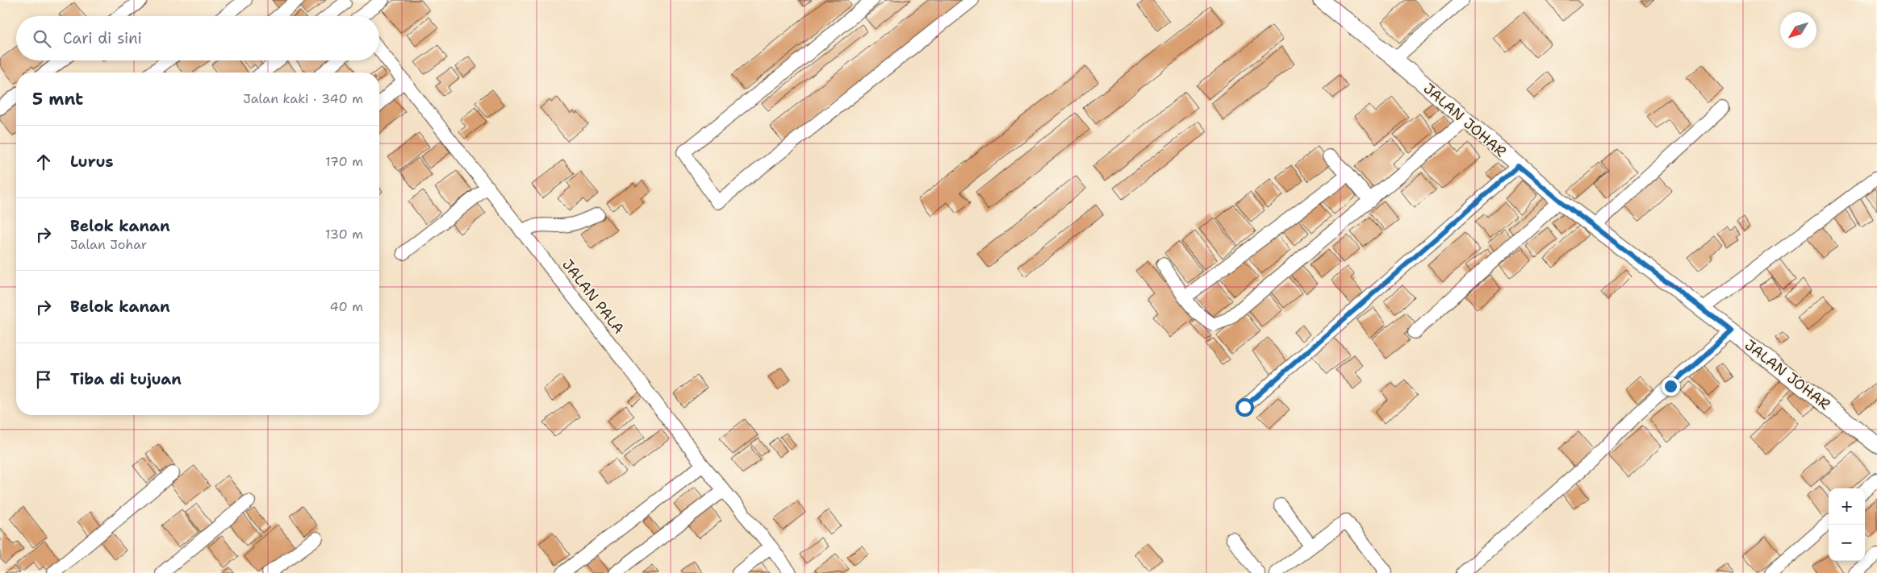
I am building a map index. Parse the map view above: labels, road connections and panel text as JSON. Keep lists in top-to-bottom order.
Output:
{
  "streets": {
    "street": ["JALAN JOHAR", "JALAN PALA"]
  },
  "north": "bottom left",
  "page": {
    "search": "Cari di sini",
    "heading": ["5 mnt", "Jalan kaki · 340 m"],
    "list": [
      ["Lurus", "170 m"],
      ["Belok kanan", "Jalan Johar", "130 m"],
      ["Belok kanan", "40 m"],
      "Tiba di tujuan"
    ],
    "map_buttons": ["+", "−"]
  }
}
